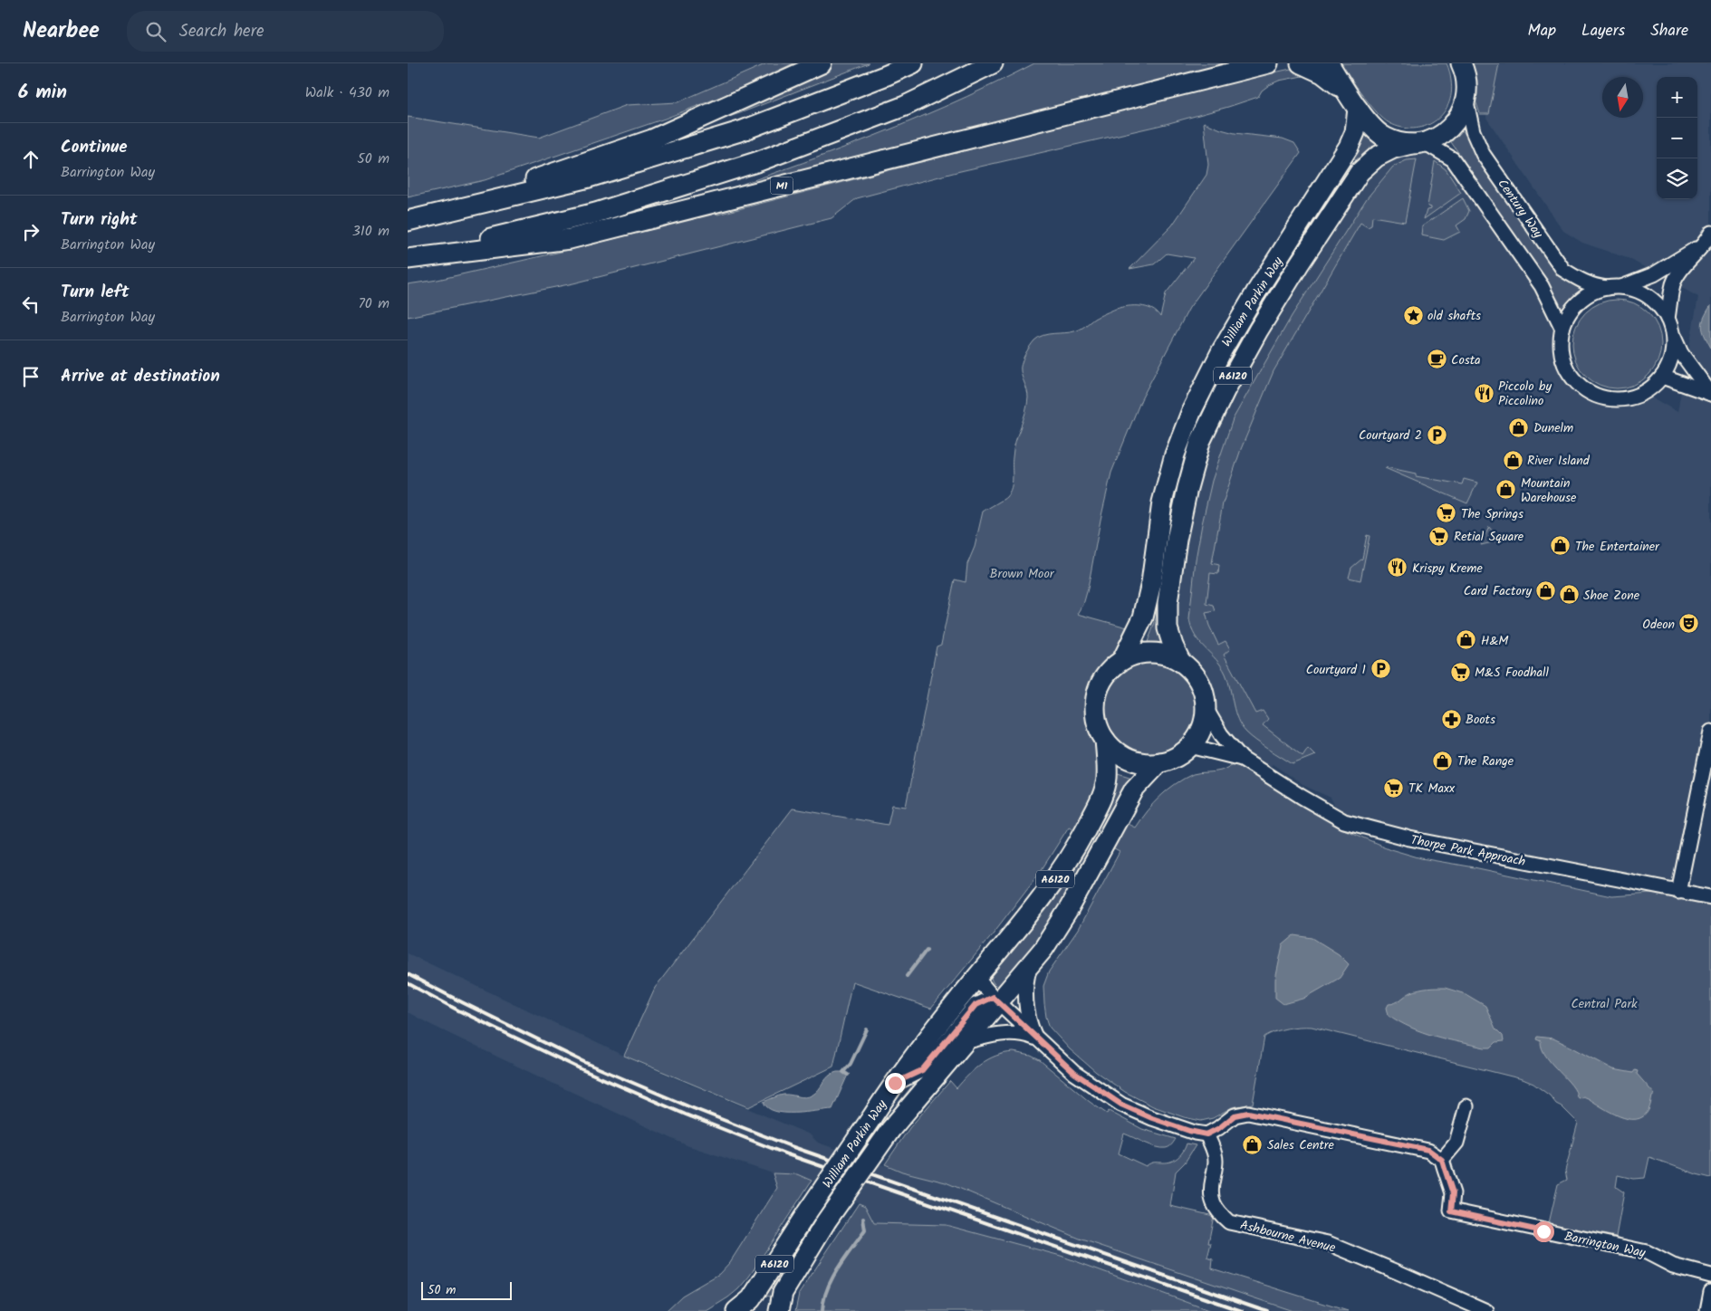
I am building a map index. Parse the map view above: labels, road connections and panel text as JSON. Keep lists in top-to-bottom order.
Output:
{
  "streets": {
    "highway": ["M1", "William Parkin Way", "A6120"],
    "street": [
      "Century Way",
      "Thorpe Park Approach",
      "Ashbourne Avenue",
      "Barrington Way"
    ]
  },
  "crossings": [
    ["Century Way", "William Parkin Way"],
    ["William Parkin Way", "Thorpe Park Approach"]
  ],
  "parks": ["Brown Moor", "Central Park"],
  "places": {
    "place": ["old shafts"],
    "cafe": ["Costa"],
    "restaurant": ["Piccolo by Piccolino", "Krispy Kreme"],
    "shop": [
      "Dunelm",
      "River Island",
      "Mountain Warehouse",
      "The Entertainer",
      "Card Factory",
      "Shoe Zone",
      "H&M",
      "The Range",
      "Sales Centre"
    ],
    "parking": ["Courtyard 2", "Courtyard 1"],
    "supermarket": [
      "The Springs",
      "Retial Square",
      "M&S Foodhall",
      "TK Maxx"
    ],
    "theatre": ["Odeon"],
    "pharmacy": ["Boots"]
  },
  "scale_bar": "50 m",
  "north": "bottom",
  "page": {
    "header": "Nearbee",
    "search": "Search here",
    "nav": ["Map", "Layers", "Share"],
    "heading": ["6 min", "Walk · 430 m"],
    "map_buttons": ["+", "−"],
    "list": [
      ["Continue", "Barrington Way", "50 m"],
      ["Turn right", "Barrington Way", "310 m"],
      ["Turn left", "Barrington Way", "70 m"],
      "Arrive at destination"
    ],
    "scale": "50 m"
  }
}
